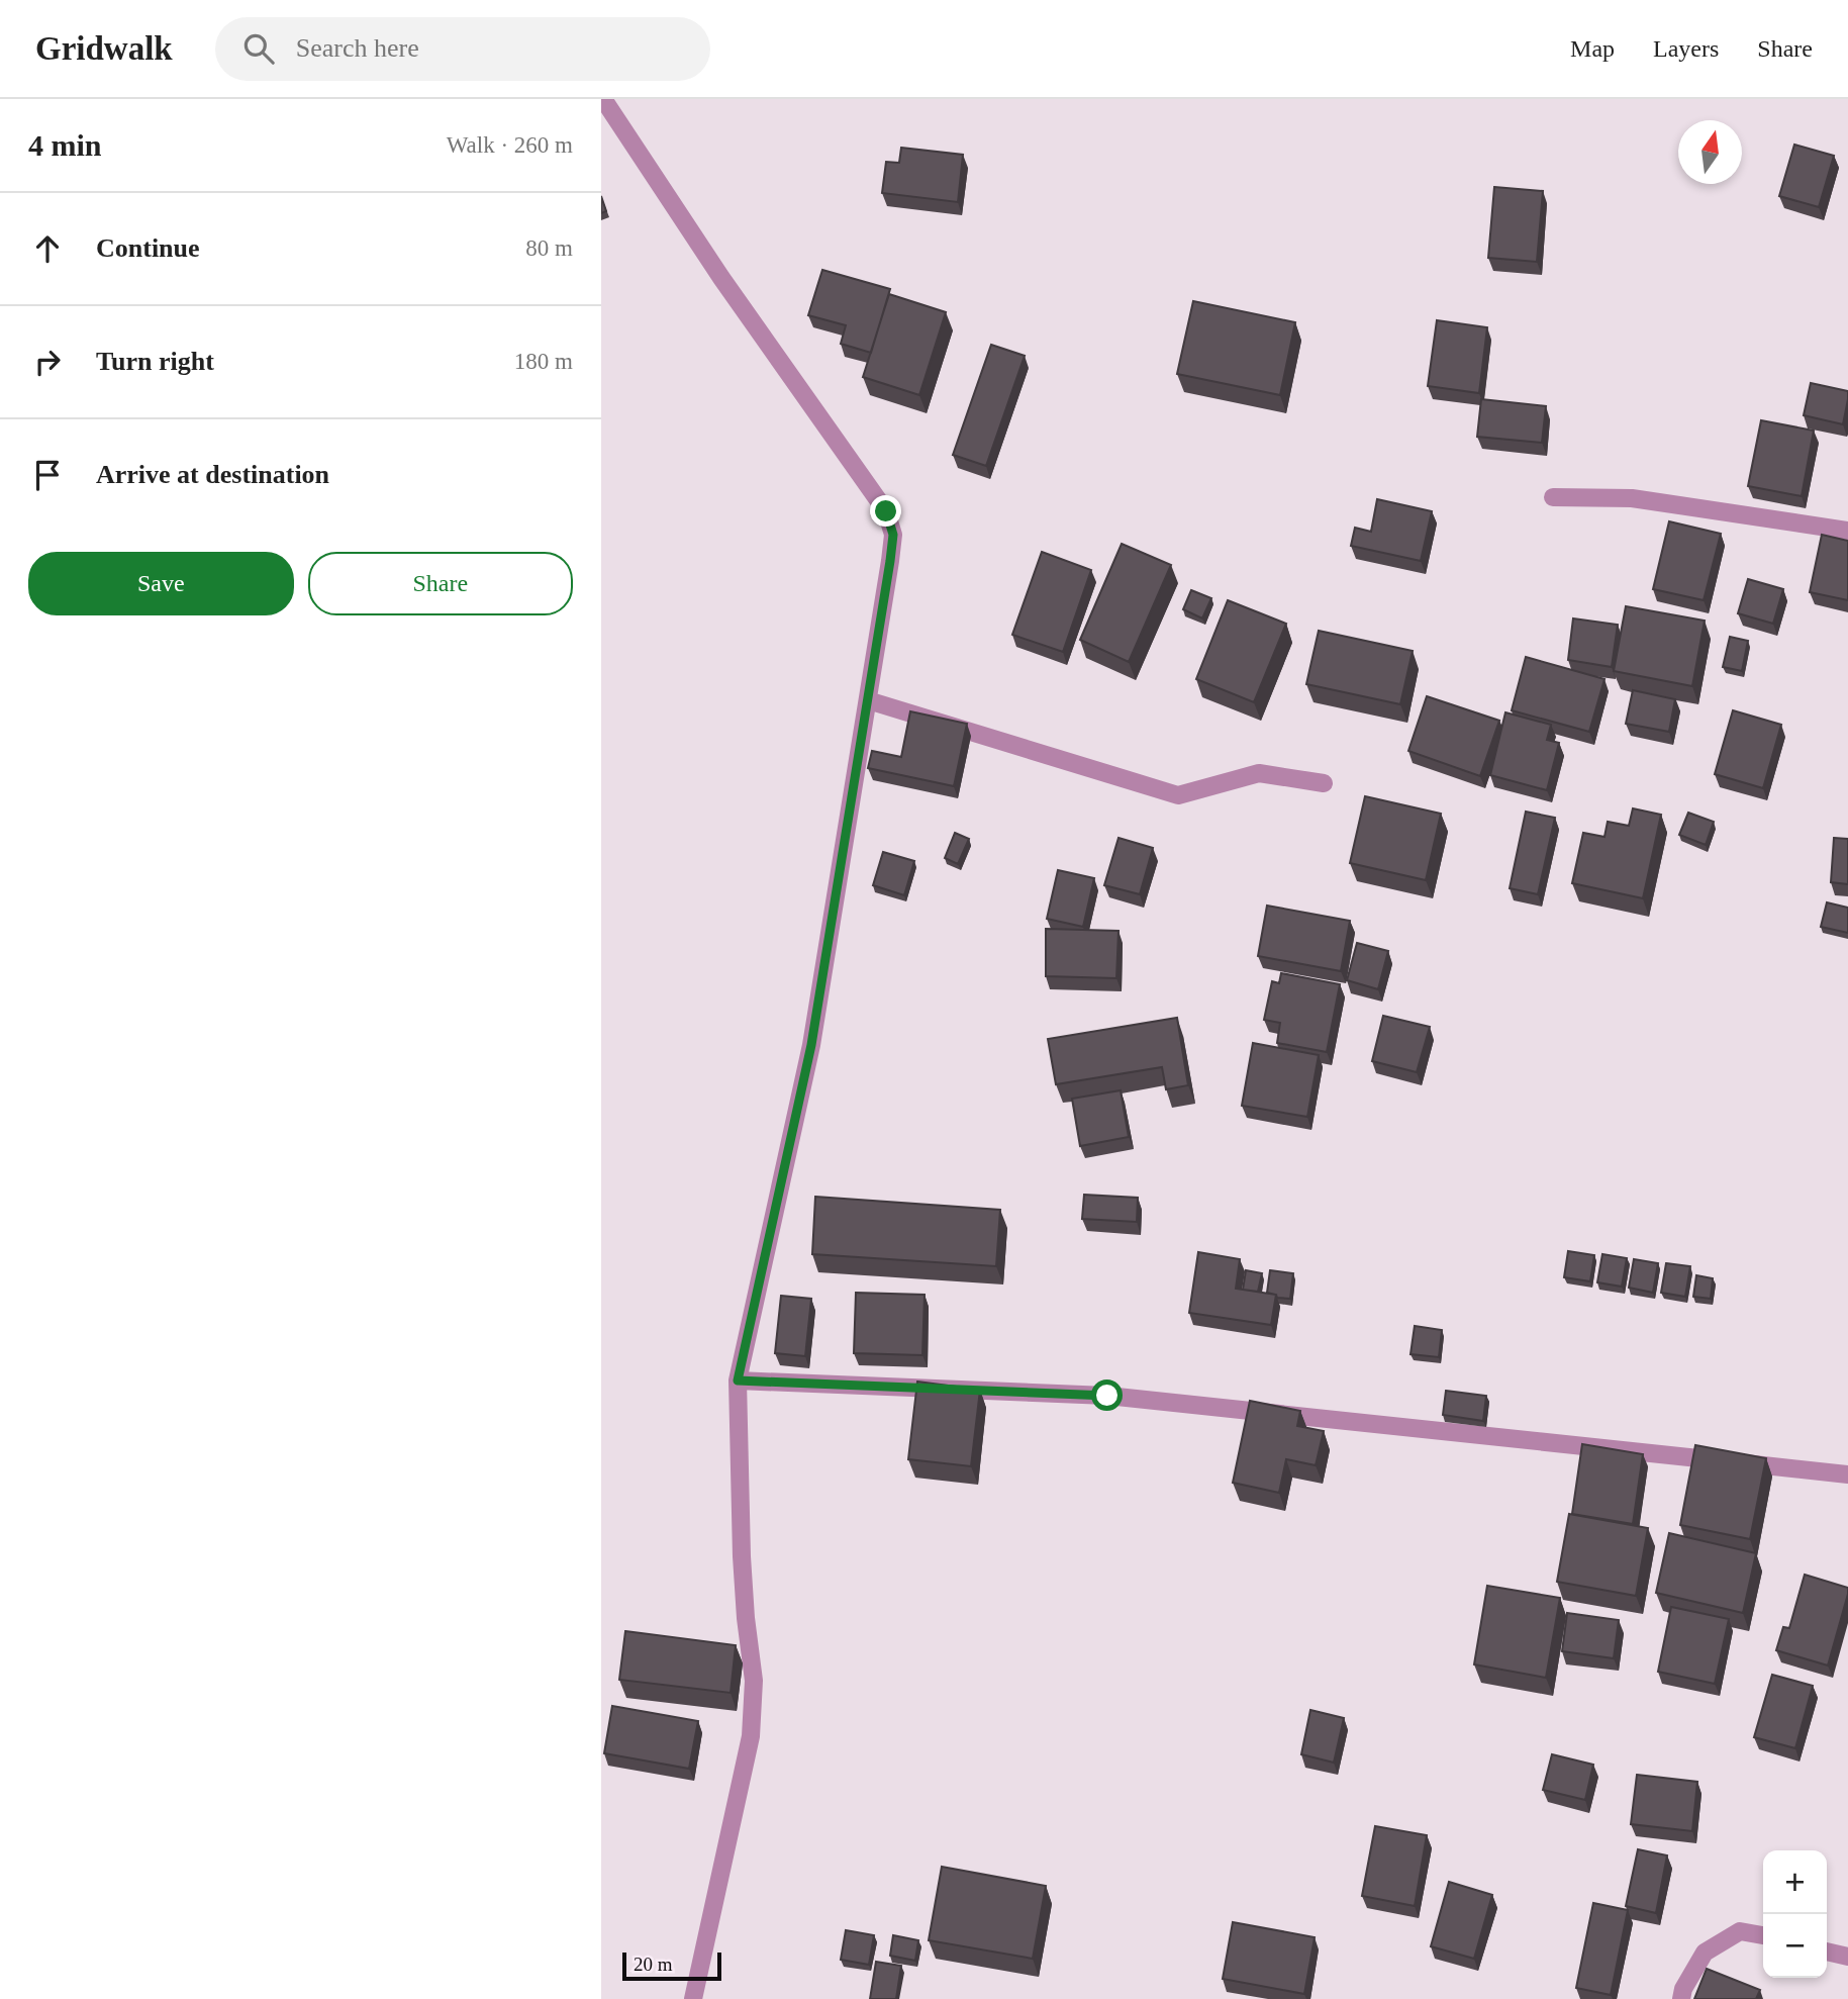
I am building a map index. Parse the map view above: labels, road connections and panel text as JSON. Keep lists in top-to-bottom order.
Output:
{
  "scale_bar": "20 m",
  "north": "top",
  "page": {
    "header": "Gridwalk",
    "search": "Search here",
    "nav": ["Map", "Layers", "Share"],
    "heading": ["4 min", "Walk · 260 m"],
    "list": [
      ["Continue", "80 m"],
      ["Turn right", "180 m"],
      "Arrive at destination"
    ],
    "buttons": ["Save", "Share"],
    "map_buttons": ["+", "−"],
    "scale": "20 m"
  }
}
